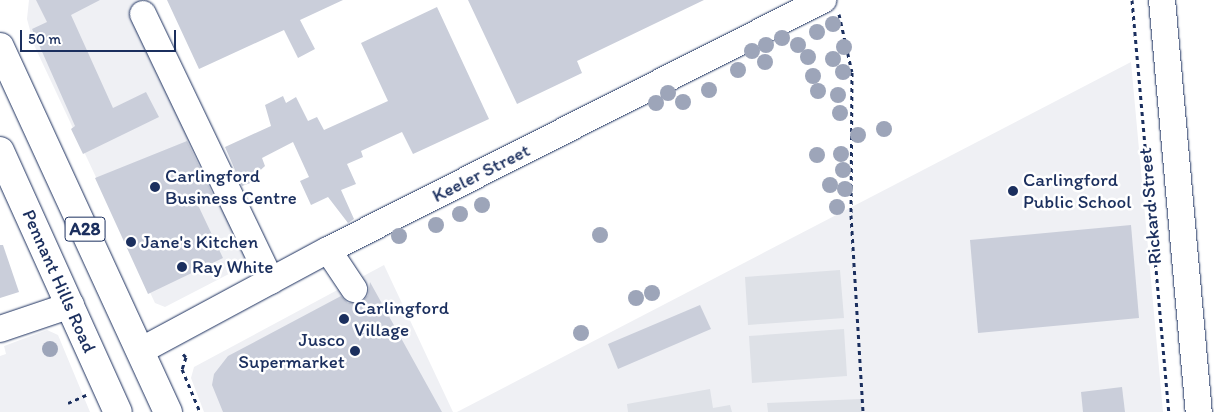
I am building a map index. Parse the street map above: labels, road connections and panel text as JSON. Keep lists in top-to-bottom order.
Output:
{
  "streets": {
    "highway": ["A28", "Pennant Hills Road"],
    "street": ["Keeler Street", "Rickard Street"]
  },
  "crossings": [
    ["Keeler Street", "A28"]
  ],
  "places": [
    "Carlingford Business Centre",
    "Carlingford Public School",
    "Jane's Kitchen",
    "Ray White",
    "Carlingford Village",
    "Jusco Supermarket"
  ],
  "scale_bar": "50 m"
}
